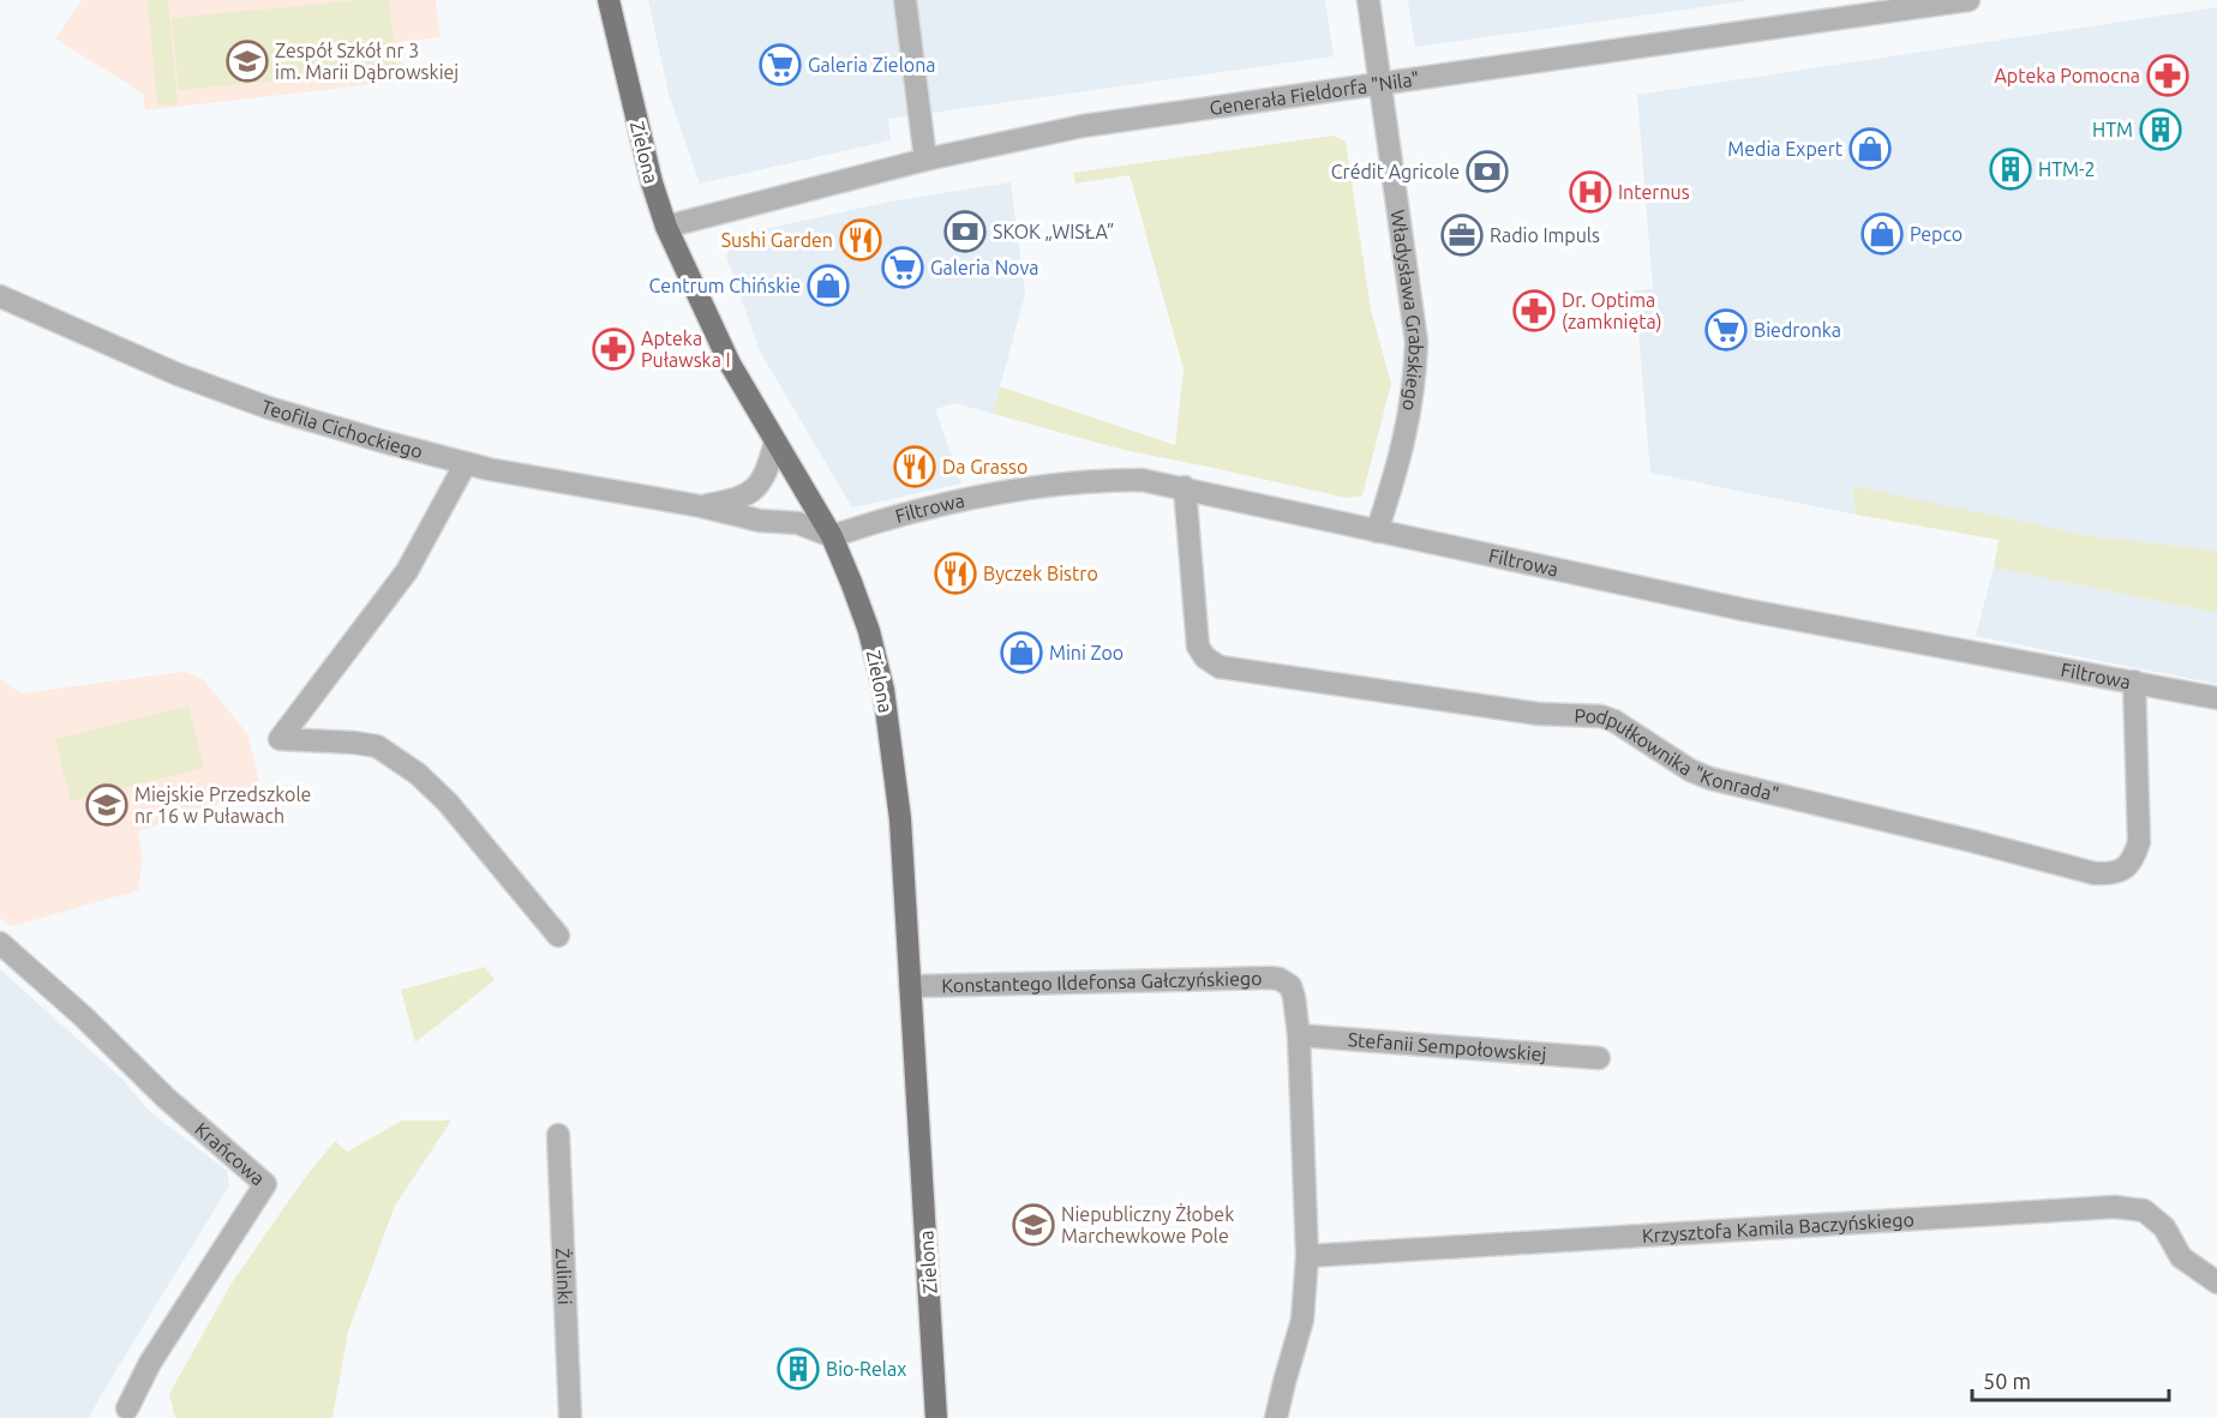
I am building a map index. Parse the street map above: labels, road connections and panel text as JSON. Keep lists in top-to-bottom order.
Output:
{
  "streets": {
    "main road": ["Zielona"],
    "street": [
      "Generała Fieldorfa \"Nila\"",
      "Władysława Grabskiego",
      "Teofila Cichockiego",
      "Filtrowa",
      "Podpułkownika \"Konrada\"",
      "Konstantego Ildefonsa Gałczyńskiego",
      "Stefanii Sempołowskiej",
      "Krańcowa",
      "Krzysztofa Kamila Baczyńskiego",
      "Żulinki"
    ]
  },
  "crossings": [
    ["Generała Fieldorfa \"Nila\"", "Zielona"],
    ["Generała Fieldorfa \"Nila\"", "Władysława Grabskiego"],
    ["Zielona", "Teofila Cichockiego"],
    ["Zielona", "Filtrowa"],
    ["Zielona", "Konstantego Ildefonsa Gałczyńskiego"],
    ["Władysława Grabskiego", "Filtrowa"],
    ["Teofila Cichockiego", "Filtrowa"],
    ["Filtrowa", "Podpułkownika \"Konrada\""],
    ["Konstantego Ildefonsa Gałczyńskiego", "Stefanii Sempołowskiej"],
    ["Konstantego Ildefonsa Gałczyńskiego", "Krzysztofa Kamila Baczyńskiego"]
  ],
  "places": {
    "school or university": ["Zespół Szkół nr 3 im. Marii Dąbrowskiej", "Miejskie Przedszkole nr 16 w Puławach", "Niepubliczny Żłobek Marchewkowe Pole"],
    "supermarket": ["Galeria Zielona", "Galeria Nova", "Biedronka"],
    "pharmacy": ["Apteka Pomocna", "Dr. Optima (zamknięta)", "Apteka Puławska I"],
    "building": ["HTM", "HTM-2", "Bio-Relax"],
    "shop": [
      "Media Expert",
      "Pepco",
      "Centrum Chińskie",
      "Mini Zoo"
    ],
    "bank": ["Crédit Agricole", "SKOK „WISŁA”"],
    "hospital": ["Internus"],
    "office": ["Radio Impuls"],
    "restaurant": ["Sushi Garden", "Da Grasso", "Byczek Bistro"]
  },
  "scale_bar": "50 m"
}
